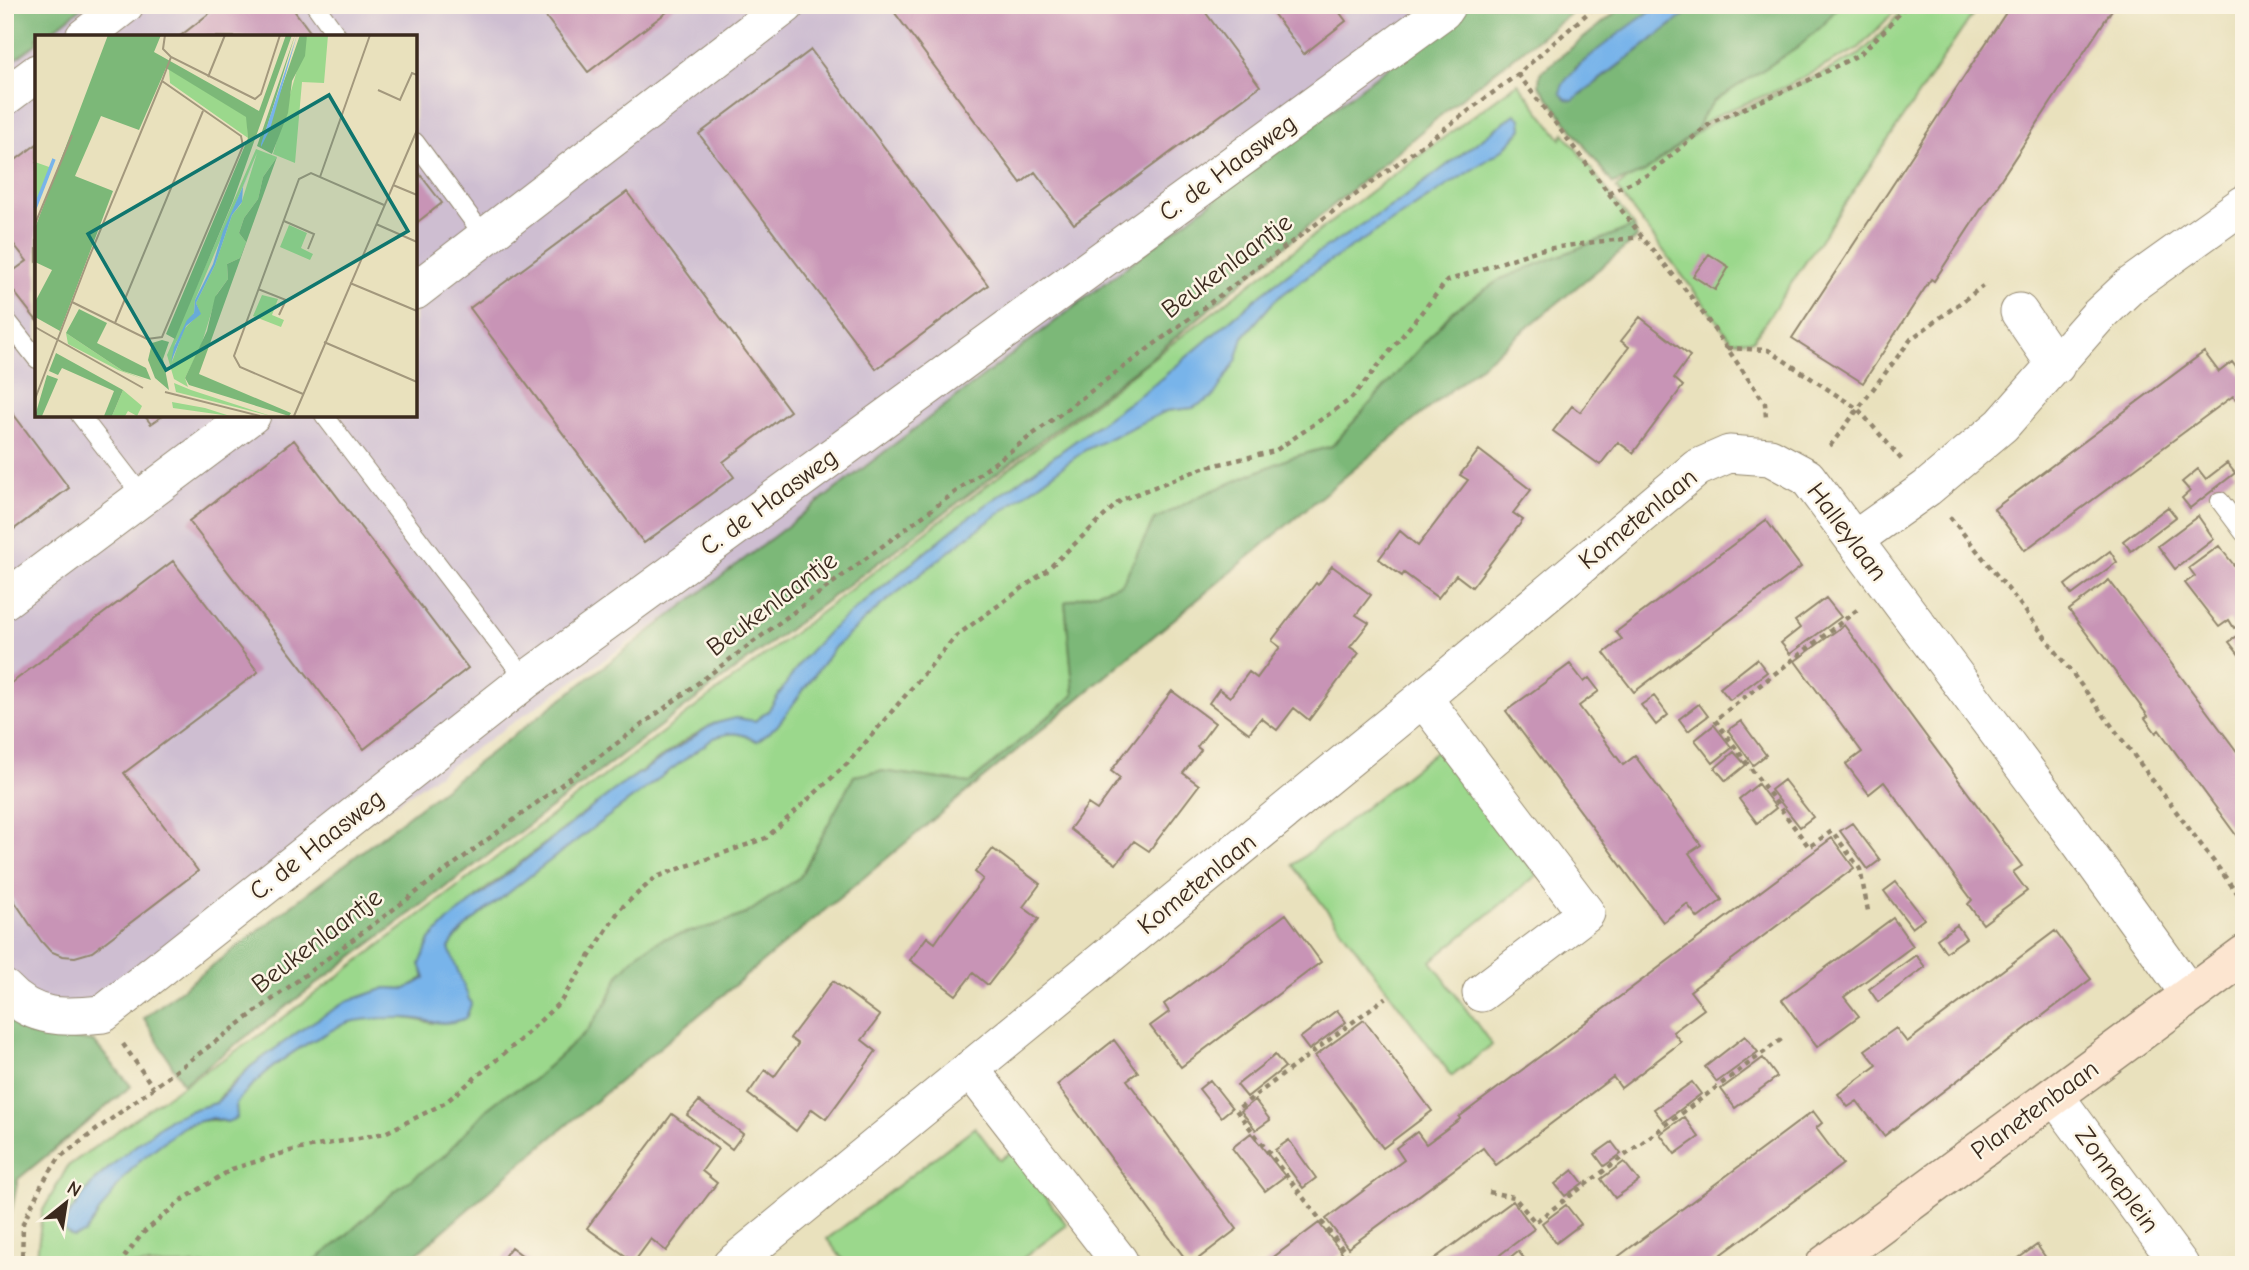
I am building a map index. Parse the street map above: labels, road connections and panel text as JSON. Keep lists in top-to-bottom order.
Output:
{
  "streets": {
    "street": [
      "C. de Haasweg",
      "Kometenlaan",
      "Halleylaan",
      "Planetenbaan",
      "Zonneplein"
    ],
    "path": ["Beukenlaantje"]
  },
  "crossings": [
    ["Kometenlaan", "Halleylaan"],
    ["Halleylaan", "Planetenbaan"],
    ["Planetenbaan", "Zonneplein"]
  ],
  "north": "top right"
}
